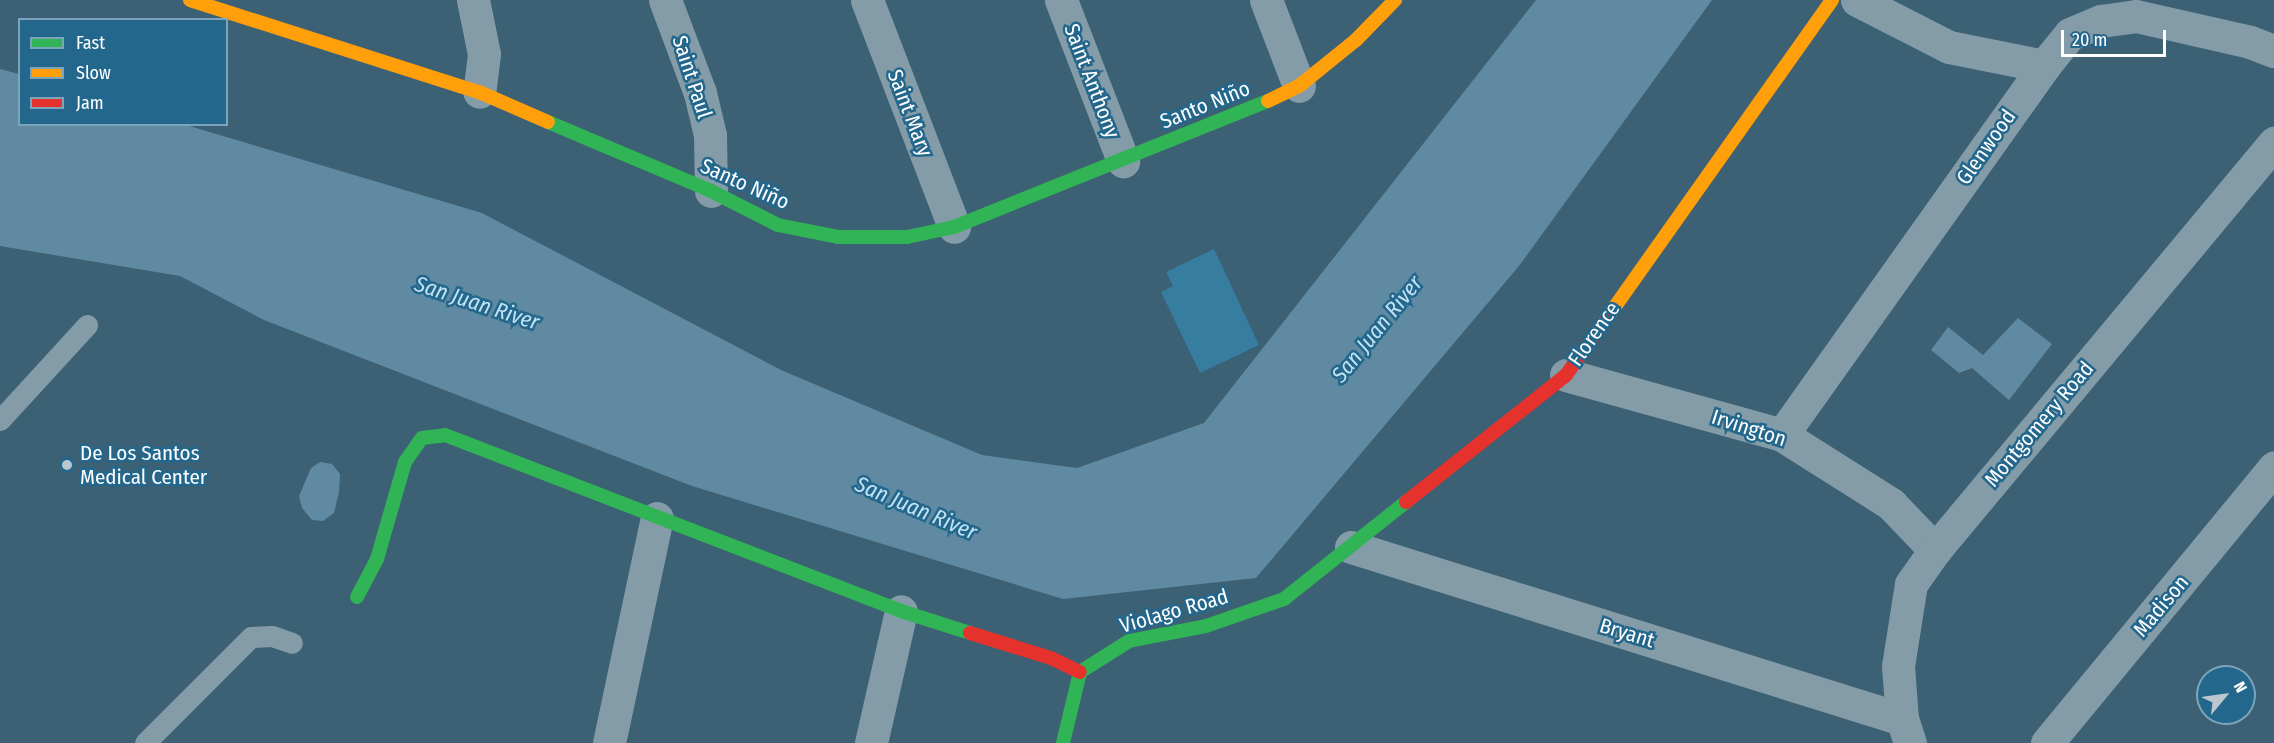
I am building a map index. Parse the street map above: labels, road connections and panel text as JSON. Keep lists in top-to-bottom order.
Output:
{
  "streets": {
    "street": [
      "Saint Paul",
      "Saint Anthony",
      "Santo Niño",
      "Saint Mary",
      "Glenwood",
      "Florence",
      "Montgomery Road",
      "Irvington",
      "Madison",
      "Violago Road",
      "Bryant"
    ]
  },
  "crossings": [
    ["Saint Paul", "Santo Niño"],
    ["Saint Anthony", "Santo Niño"],
    ["Santo Niño", "Saint Mary"],
    ["Glenwood", "Irvington"],
    ["Florence", "Irvington"],
    ["Florence", "Violago Road"],
    ["Florence", "Bryant"],
    ["Montgomery Road", "Irvington"],
    ["Montgomery Road", "Bryant"]
  ],
  "water": ["San Juan River"],
  "places": ["De Los Santos Medical Center"],
  "legend": ["Fast", "Slow", "Jam"],
  "scale_bar": "20 m",
  "north": "top right"
}
